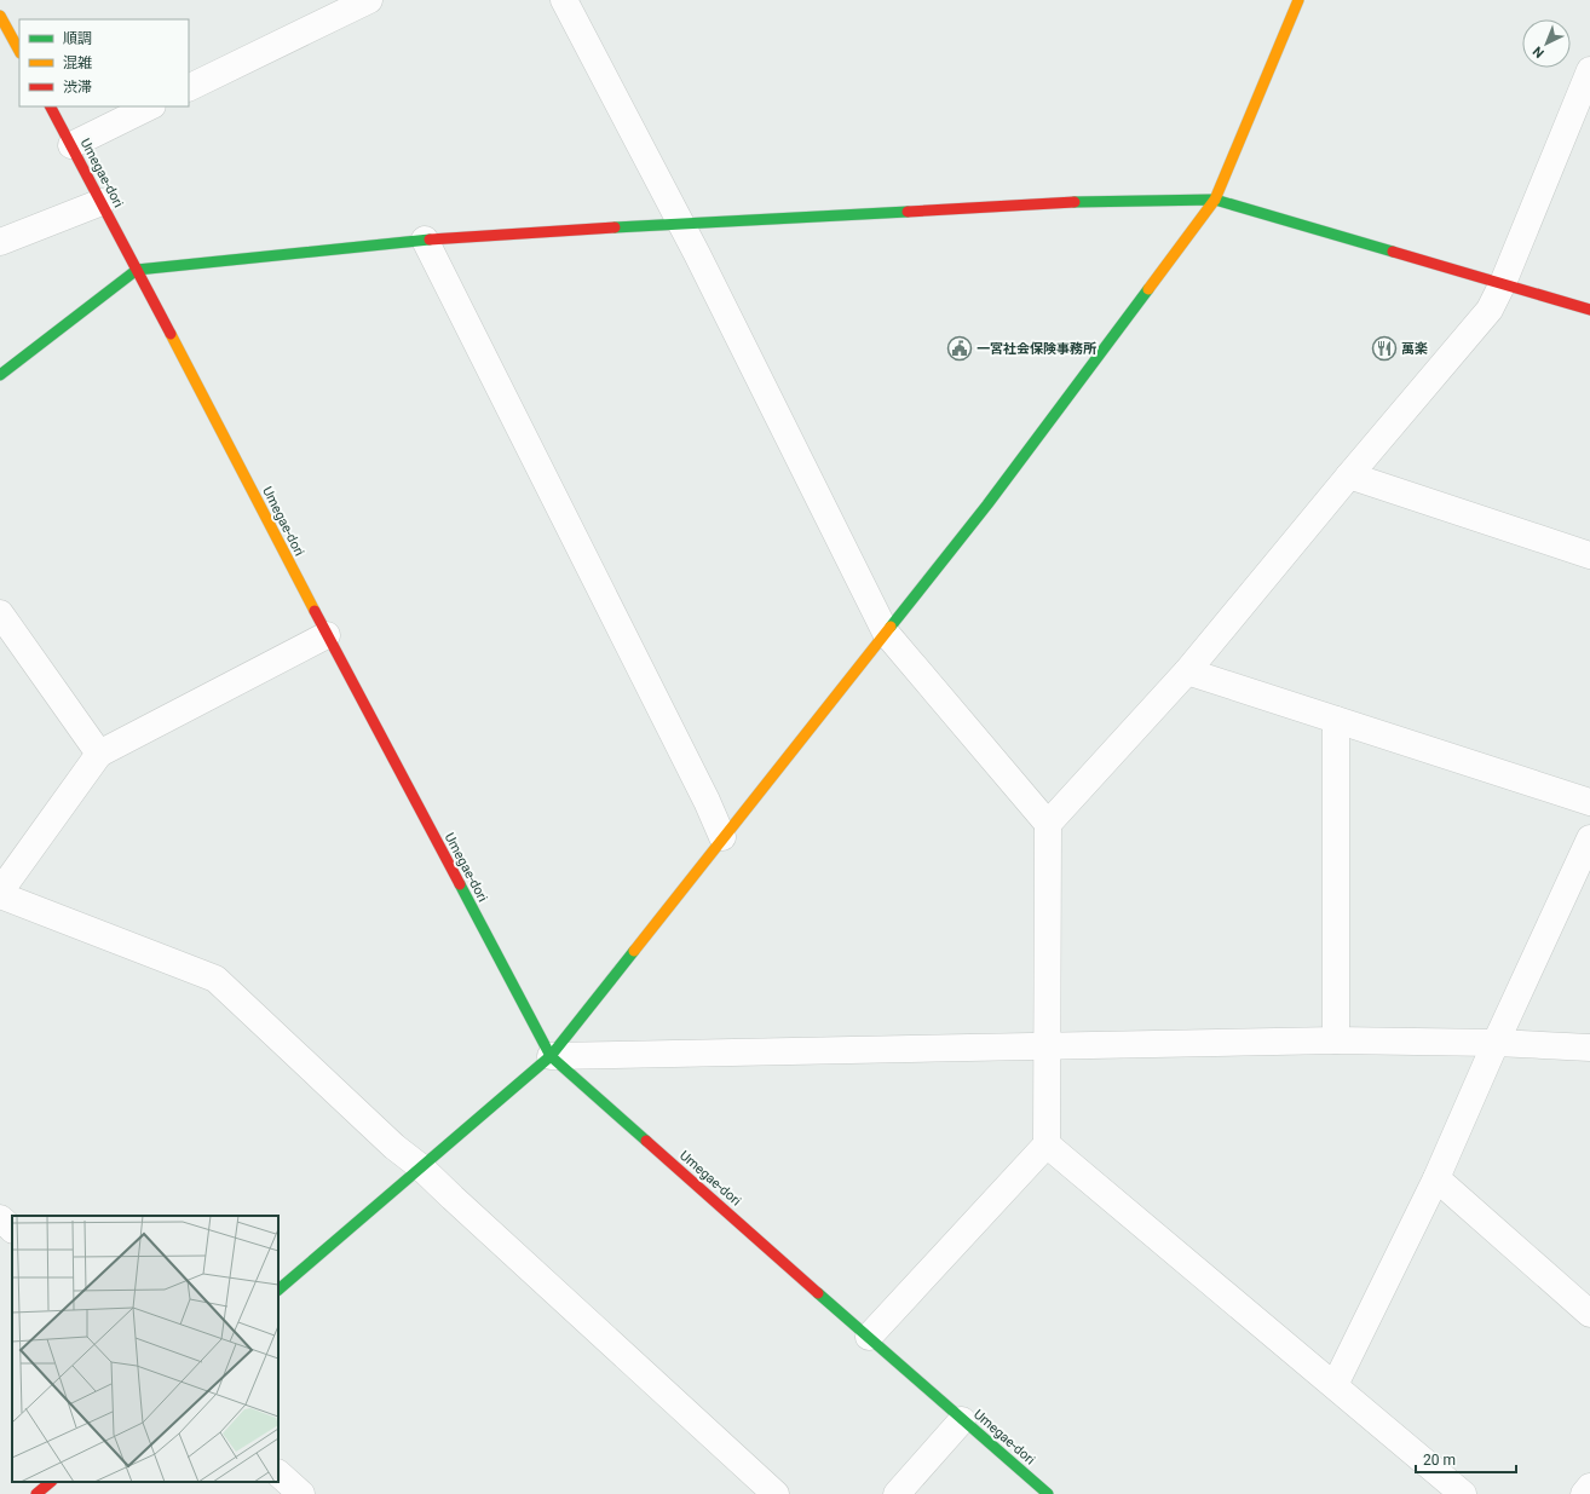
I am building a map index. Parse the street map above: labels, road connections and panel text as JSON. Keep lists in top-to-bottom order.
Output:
{
  "streets": {
    "street": ["Umegae-dori"]
  },
  "places": {
    "public building": ["一宮社会保険事務所"],
    "restaurant": ["萬楽"]
  },
  "legend": ["順調", "混雑", "渋滞"],
  "scale_bar": "20 m",
  "north": "bottom left"
}
